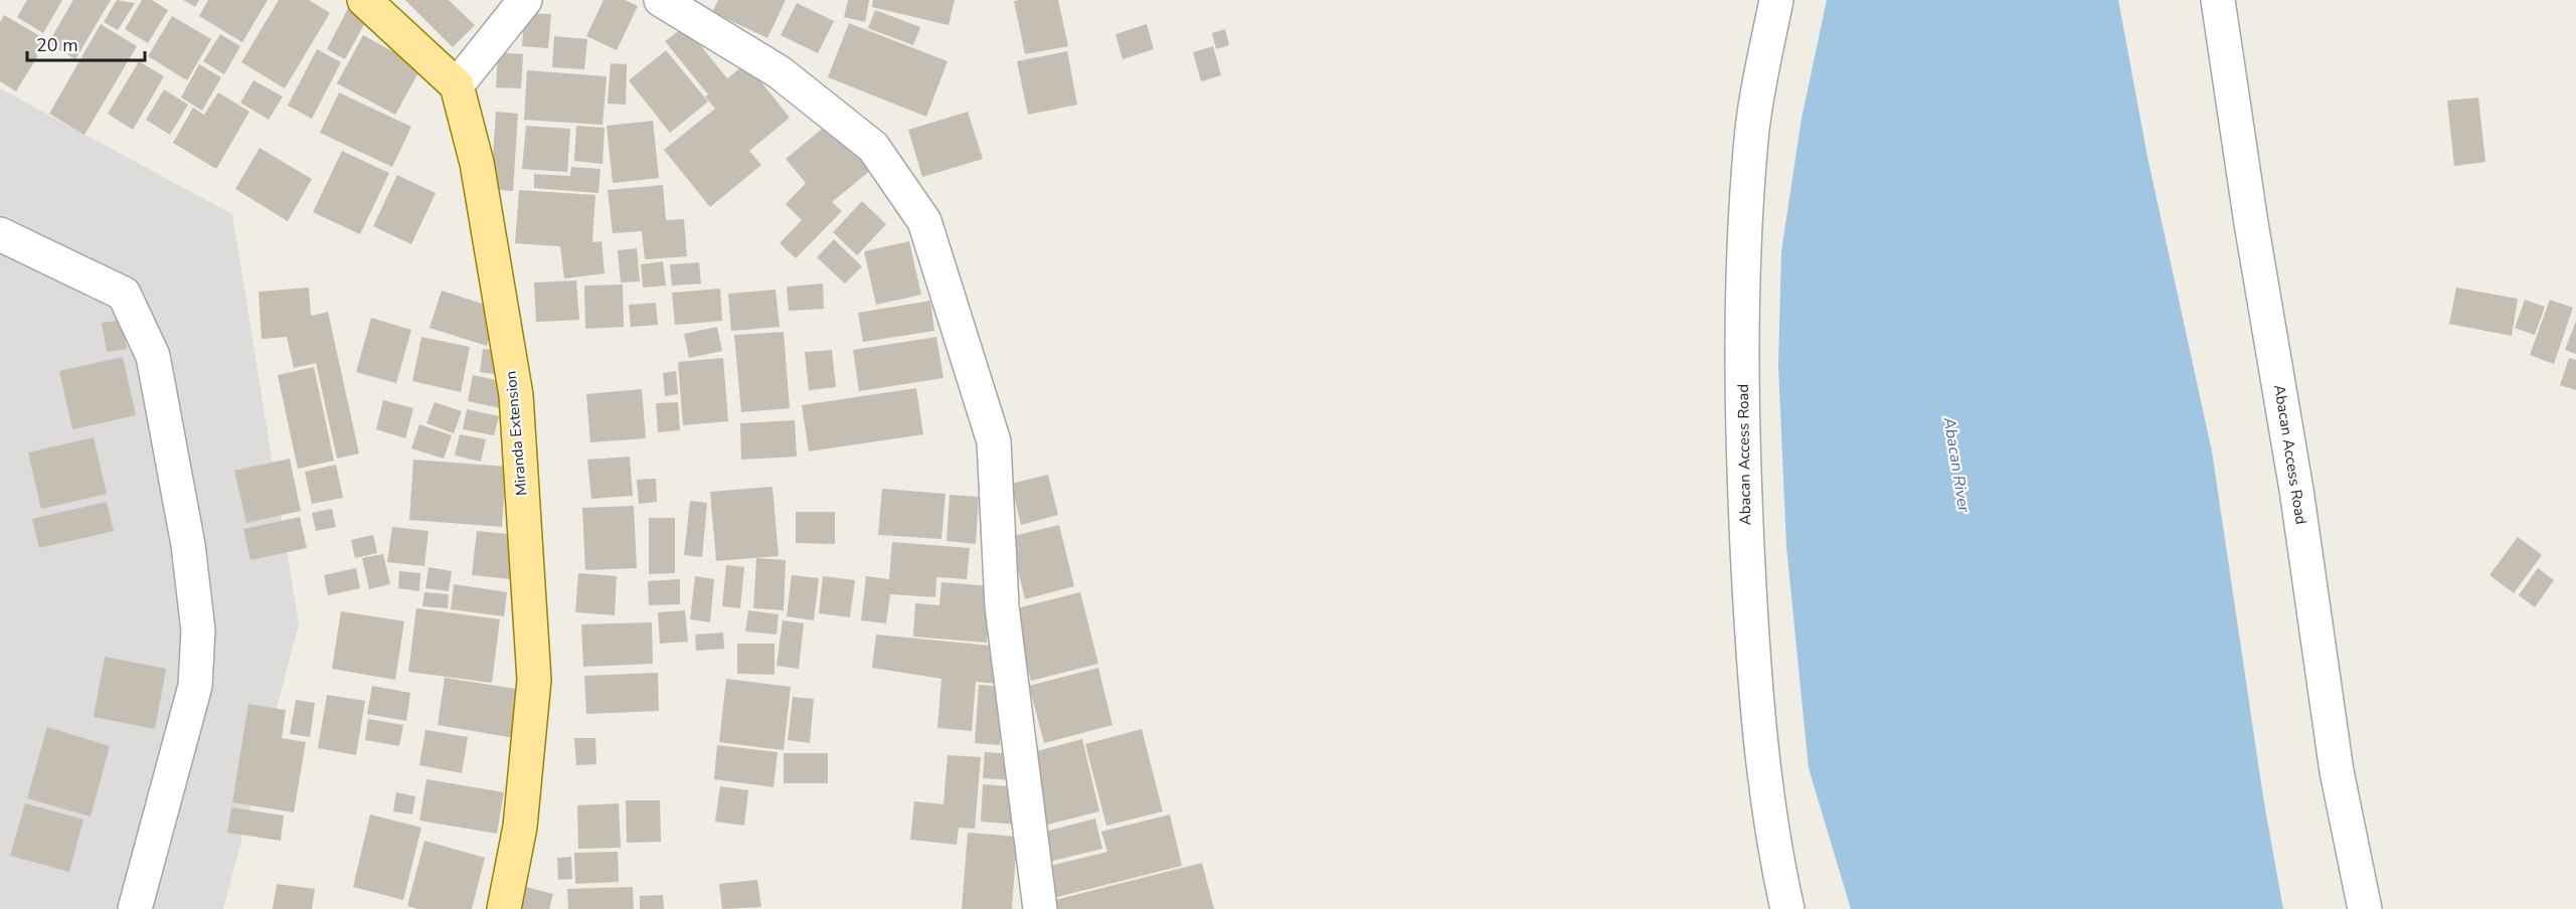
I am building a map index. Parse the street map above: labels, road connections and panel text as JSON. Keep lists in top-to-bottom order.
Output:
{
  "streets": {
    "main road": ["Miranda Extension"],
    "street": ["Abacan Access Road"]
  },
  "water": ["Abacan River"],
  "scale_bar": "20 m"
}
